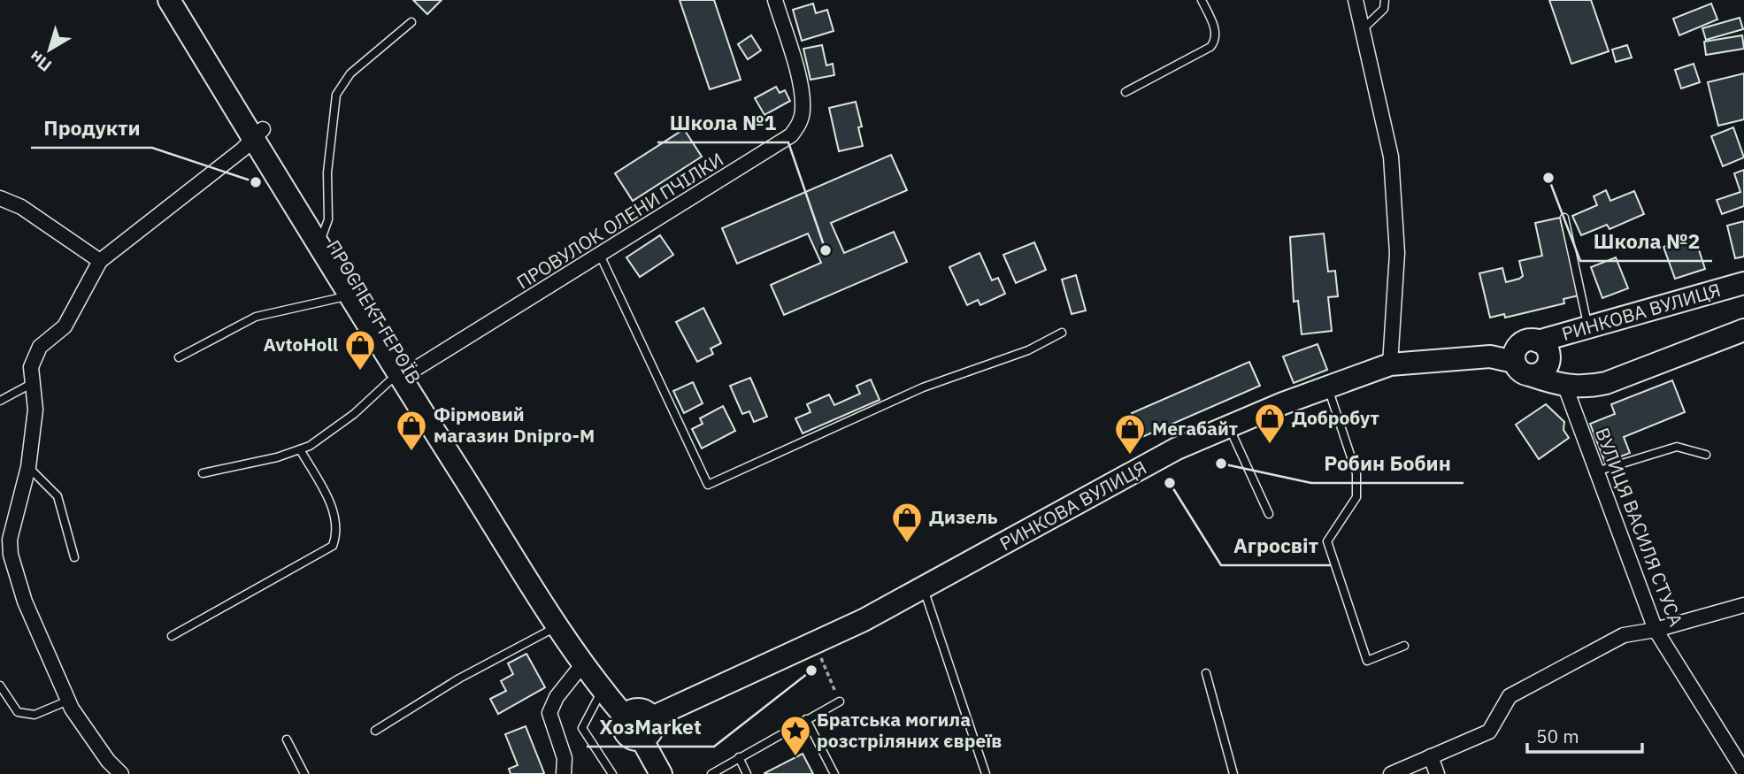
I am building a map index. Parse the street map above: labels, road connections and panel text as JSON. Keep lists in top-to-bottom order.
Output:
{
  "streets": {
    "main road": ["ПРОСПЕКТ ГЕРОЇВ", "РИНКОВА ВУЛИЦЯ"],
    "street": ["ПРОВУЛОК ОЛЕНИ ПЧІЛКИ", "ВУЛИЦЯ ВАСИЛЯ СТУСА"]
  },
  "crossings": [
    ["ПРОВУЛОК ОЛЕНИ ПЧІЛКИ", "ПРОСПЕКТ ГЕРОЇВ"],
    ["ПРОСПЕКТ ГЕРОЇВ", "РИНКОВА ВУЛИЦЯ"],
    ["РИНКОВА ВУЛИЦЯ", "ВУЛИЦЯ ВАСИЛЯ СТУСА"]
  ],
  "places": {
    "other": [
      "Школа №2",
      "Продукти",
      "Школа №1",
      "Робин Бобин",
      "Агросвіт",
      "ХозMarket"
    ],
    "shop": [
      "AvtoHoll",
      "Добробут",
      "Фірмовий магазин Dnipro-M",
      "Мегабайт",
      "Дизель"
    ],
    "place": ["Братська могила розстріляних євреїв"]
  },
  "scale_bar": "50 m",
  "north": "bottom left"
}
